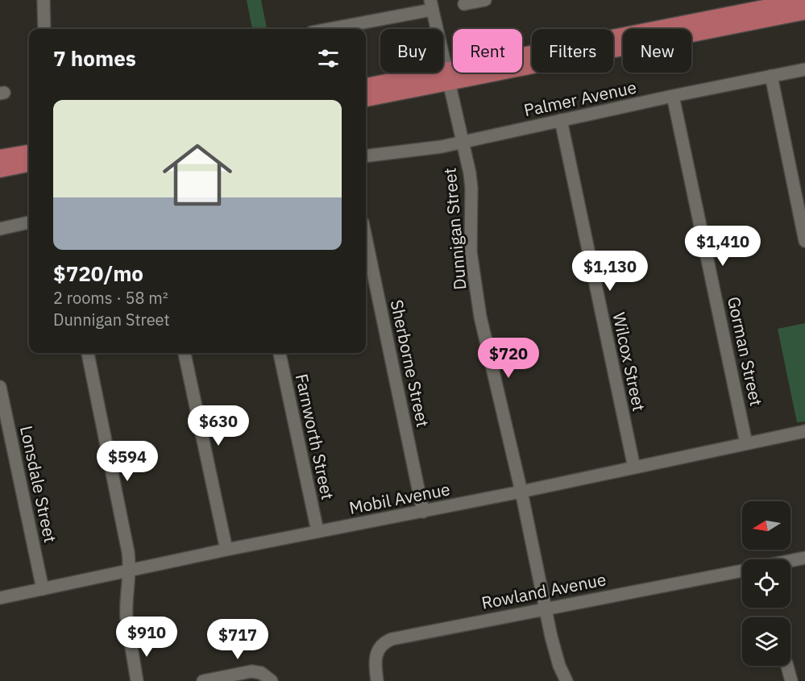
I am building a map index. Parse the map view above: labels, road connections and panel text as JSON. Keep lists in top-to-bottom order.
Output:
{
  "streets": {
    "street": [
      "Palmer Avenue",
      "Dunnigan Street",
      "Gorman Street",
      "Wilcox Street",
      "Sherborne Street",
      "Farnworth Street",
      "Lonsdale Street",
      "Mobil Avenue",
      "Rowland Avenue"
    ]
  },
  "crossings": [
    ["Palmer Avenue", "Dunnigan Street"],
    ["Palmer Avenue", "Gorman Street"],
    ["Palmer Avenue", "Wilcox Street"],
    ["Dunnigan Street", "Mobil Avenue"],
    ["Dunnigan Street", "Rowland Avenue"],
    ["Gorman Street", "Mobil Avenue"],
    ["Wilcox Street", "Mobil Avenue"],
    ["Sherborne Street", "Mobil Avenue"],
    ["Farnworth Street", "Mobil Avenue"],
    ["Lonsdale Street", "Mobil Avenue"]
  ],
  "north": "left",
  "page": {
    "chip": [
      "Buy",
      "Rent",
      "Filters",
      "New"
    ],
    "heading": "7 homes",
    "list": [
      {
        "name": "$720/mo",
        "note": "2 rooms · 58 m² · Dunnigan Street"
      }
    ],
    "price": [
      "$1,410",
      "$1,130",
      "$720",
      "$630",
      "$594",
      "$910",
      "$717"
    ]
  }
}
